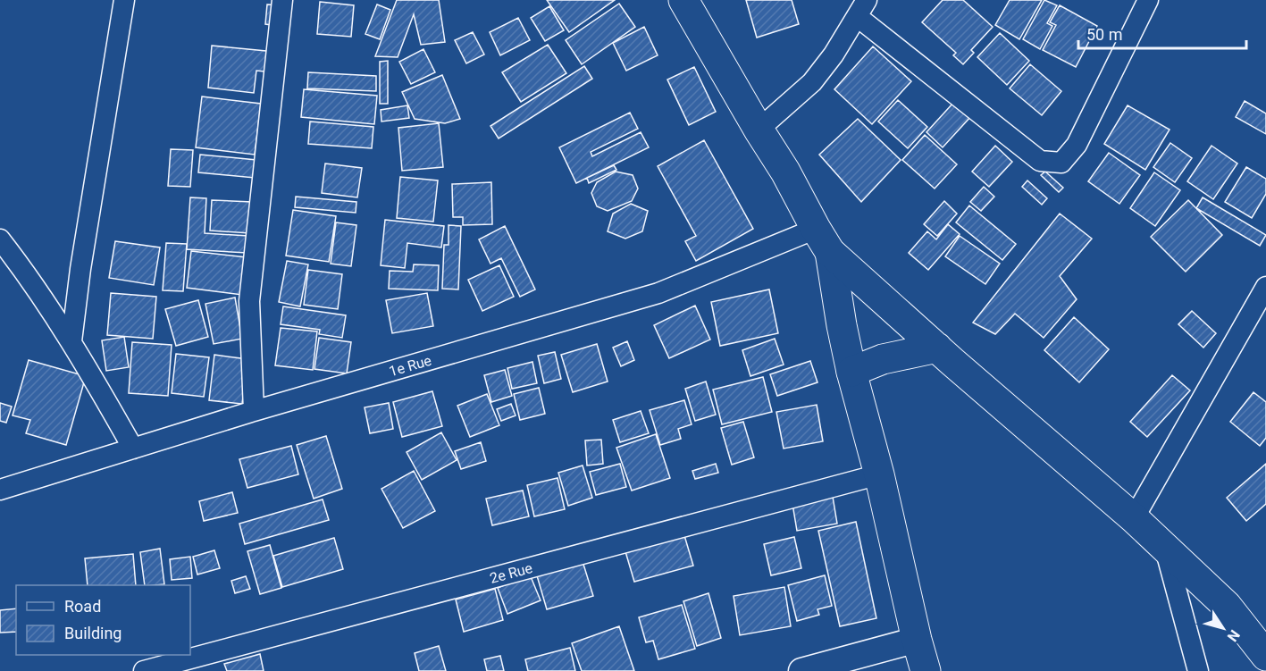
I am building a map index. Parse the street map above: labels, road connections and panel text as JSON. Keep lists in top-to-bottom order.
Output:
{
  "streets": {
    "street": ["1e Rue", "2e Rue"]
  },
  "legend": ["Road", "Building"],
  "scale_bar": "50 m",
  "north": "bottom right"
}
